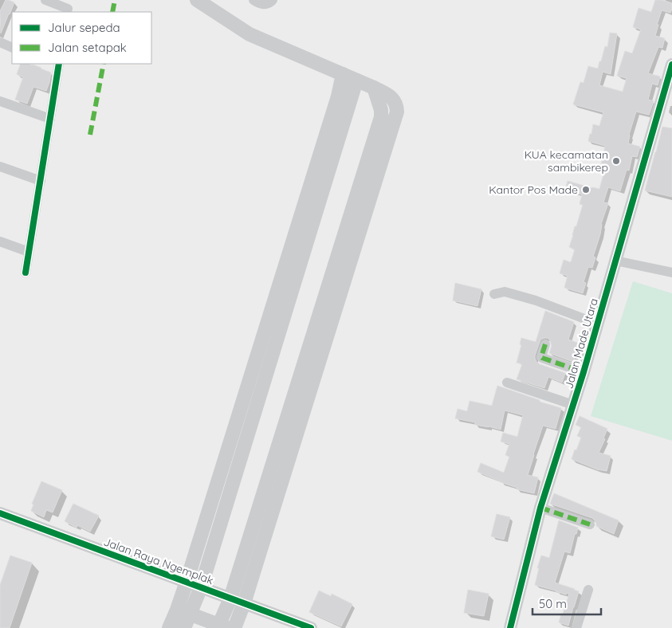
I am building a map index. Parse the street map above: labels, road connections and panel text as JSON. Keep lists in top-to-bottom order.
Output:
{
  "streets": {
    "street": ["Jalan Made Utara", "Jalan Raya Ngemplak"]
  },
  "places": ["KUA kecamatan sambikerep", "Kantor Pos Made"],
  "legend": ["Jalur sepeda", "Jalan setapak"],
  "scale_bar": "50 m"
}
